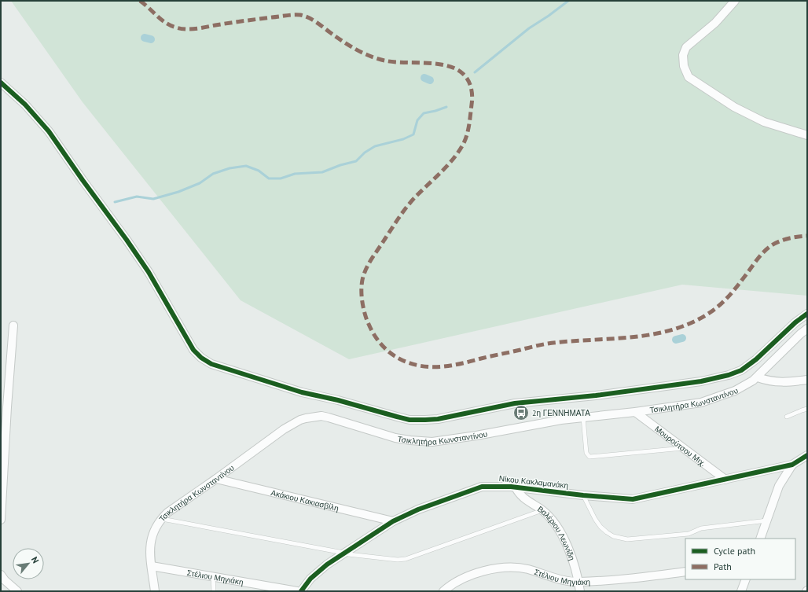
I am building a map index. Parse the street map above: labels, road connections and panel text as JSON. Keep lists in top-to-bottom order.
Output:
{
  "streets": {
    "street": [
      "Τσικλητήρα Κωνσταντίνου",
      "Μουρούτσου Μιχ.",
      "Νίκου Κακλαμανάκη",
      "Ακάκιου Κακιασβίλη",
      "Βαλέριου Λεωνίδη",
      "Στέλιου Μηγιάκη"
    ]
  },
  "crossings": [
    ["Τσικλητήρα Κωνσταντίνου", "Μουρούτσου Μιχ."],
    ["Τσικλητήρα Κωνσταντίνου", "Ακάκιου Κακιασβίλη"],
    ["Τσικλητήρα Κωνσταντίνου", "Στέλιου Μηγιάκη"],
    ["Μουρούτσου Μιχ.", "Νίκου Κακλαμανάκη"],
    ["Νίκου Κακλαμανάκη", "Ακάκιου Κακιασβίλη"],
    ["Νίκου Κακλαμανάκη", "Βαλέριου Λεωνίδη"],
    ["Βαλέριου Λεωνίδη", "Στέλιου Μηγιάκη"]
  ],
  "places": {
    "bus stop": ["2η ΓΕΝΝΗΜΑΤΑ"]
  },
  "legend": ["Cycle path", "Path"],
  "north": "top right"
}
